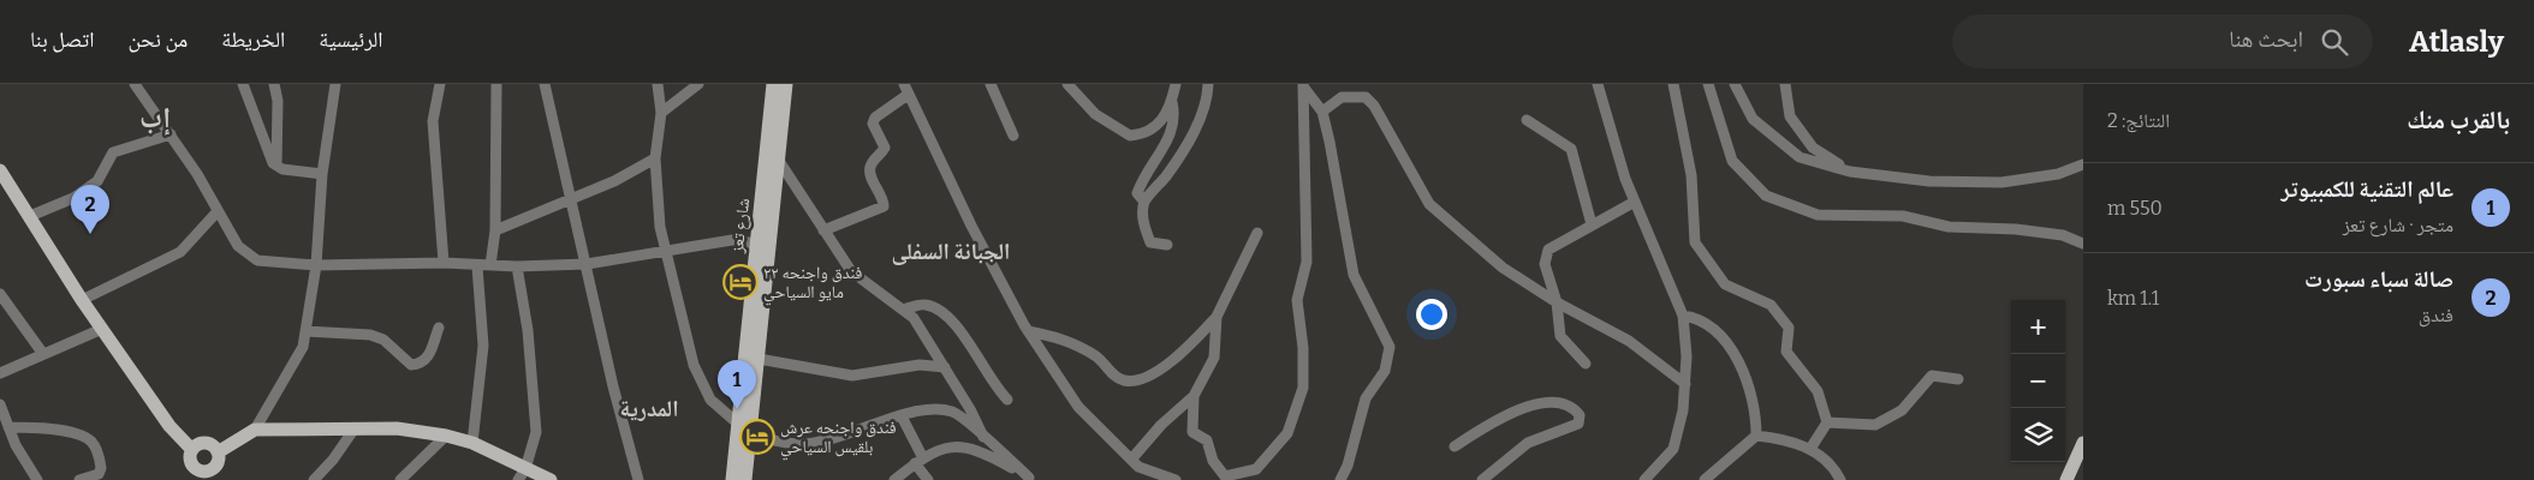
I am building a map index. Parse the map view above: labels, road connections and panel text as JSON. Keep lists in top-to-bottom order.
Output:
{
  "streets": {
    "main road": ["شارع تعز"]
  },
  "districts": ["إب", "الجبانة السفلى", "المدرية"],
  "places": {
    "hotel": ["فندق واجنحه ٢٢ مايو السياحي", "فندق واجنحه عرش بلقيس السياحي"]
  },
  "page": {
    "header": "Atlasly",
    "search": "ابحث هنا",
    "nav": [
      "الرئيسية",
      "الخريطة",
      "من نحن",
      "اتصل بنا"
    ],
    "heading": ["بالقرب منك", "النتائج: 2"],
    "list": [
      {
        "mark": "1",
        "name": "عالم التقنية للكمبيوتر",
        "note": "متجر · شارع تعز",
        "value": "550 m"
      },
      {
        "mark": "2",
        "name": "صالة سباء سبورت",
        "note": "فندق",
        "value": "1.1 km"
      }
    ],
    "pins": ["2", "1"],
    "map_buttons": ["+", "−"]
  }
}
